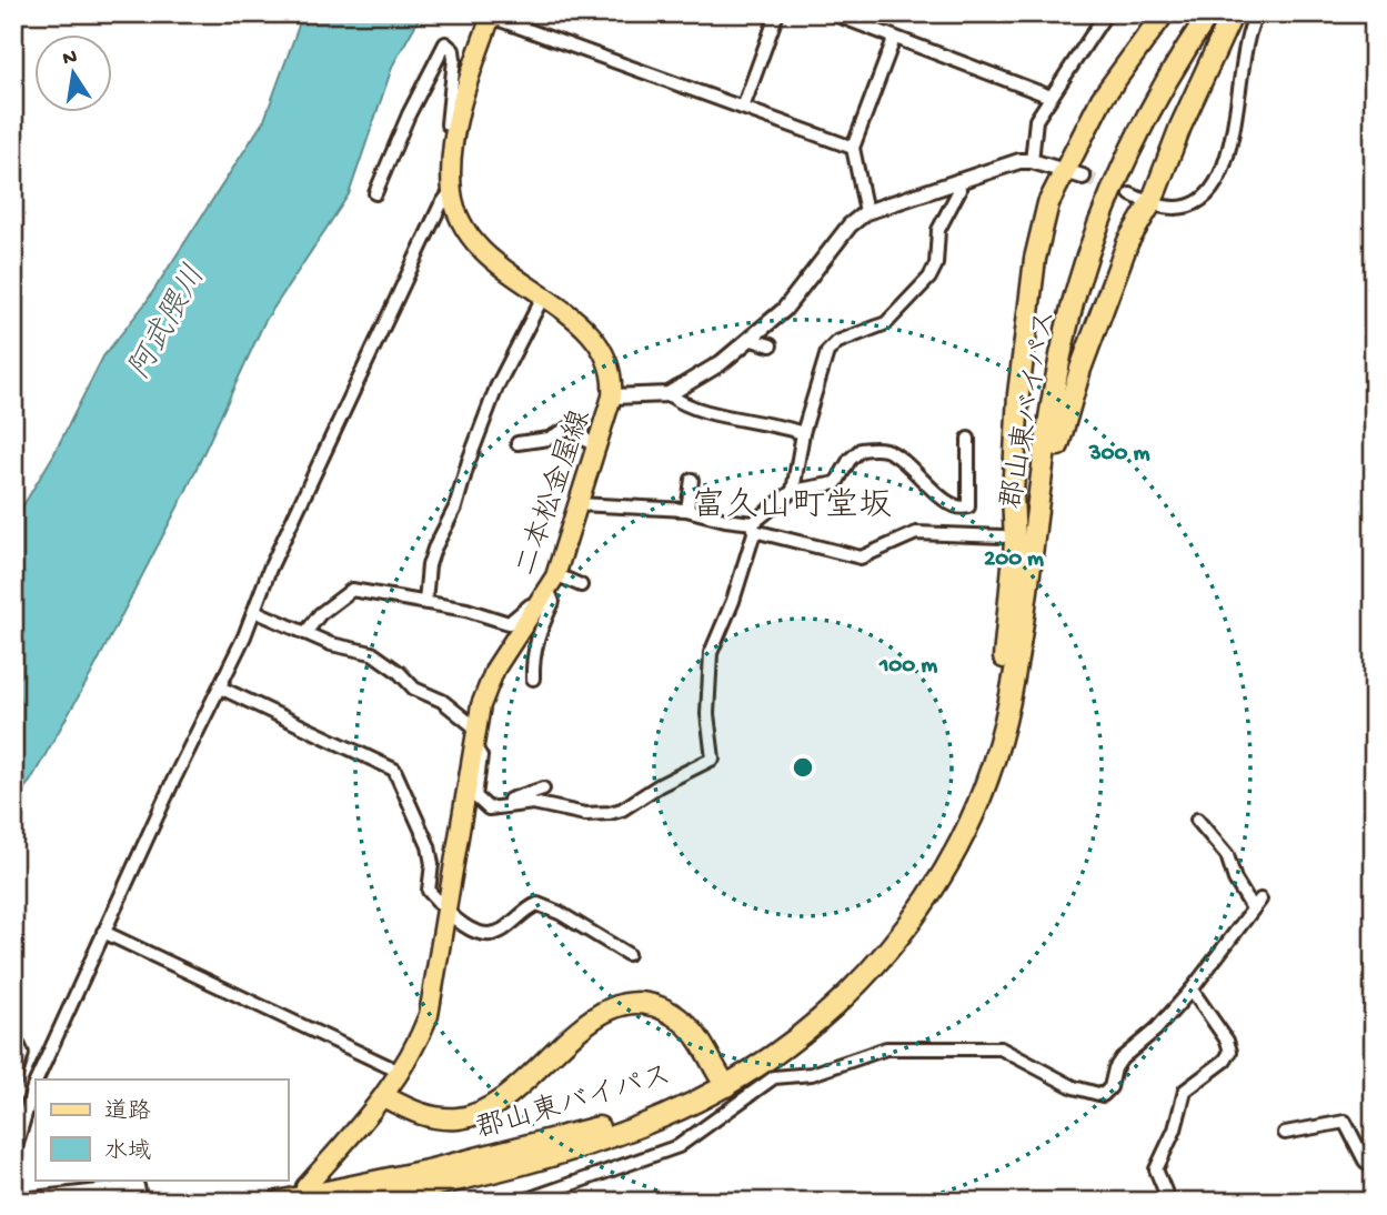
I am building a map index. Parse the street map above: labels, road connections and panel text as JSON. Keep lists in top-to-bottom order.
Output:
{
  "streets": {
    "highway": ["郡山東バイパス"],
    "main road": ["二本松金屋線"]
  },
  "districts": ["富久山町堂坂"],
  "water": ["阿武隈川"],
  "legend": ["道路", "水域"],
  "north": "top",
  "rings": ["300 m", "200 m", "100 m"]
}
